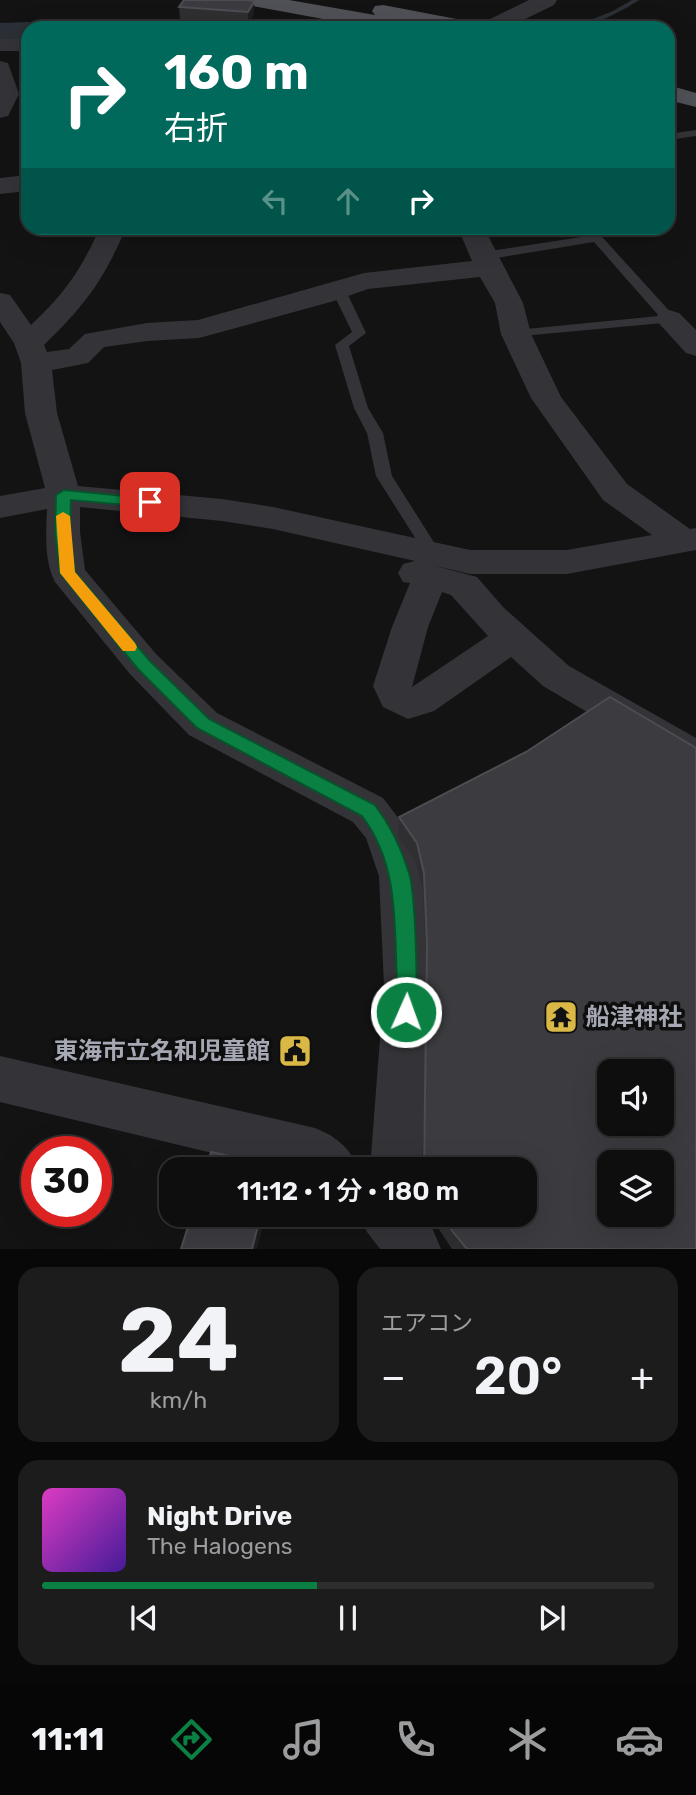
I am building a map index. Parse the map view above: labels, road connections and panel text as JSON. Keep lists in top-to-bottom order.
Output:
{
  "places": {
    "temple": ["船津神社"],
    "public building": ["東海市立名和児童館"]
  },
  "page": {
    "turn": ["160 m", "右折"],
    "limit": "30",
    "trip": "11:12 · 1 分 · 180 m",
    "tile": [
      ["24", "km/h"],
      "エアコン"
    ],
    "heat": ["−", "20°", "+"],
    "song": ["Night Drive", "The Halogens"],
    "tabs": "11:11"
  }
}
